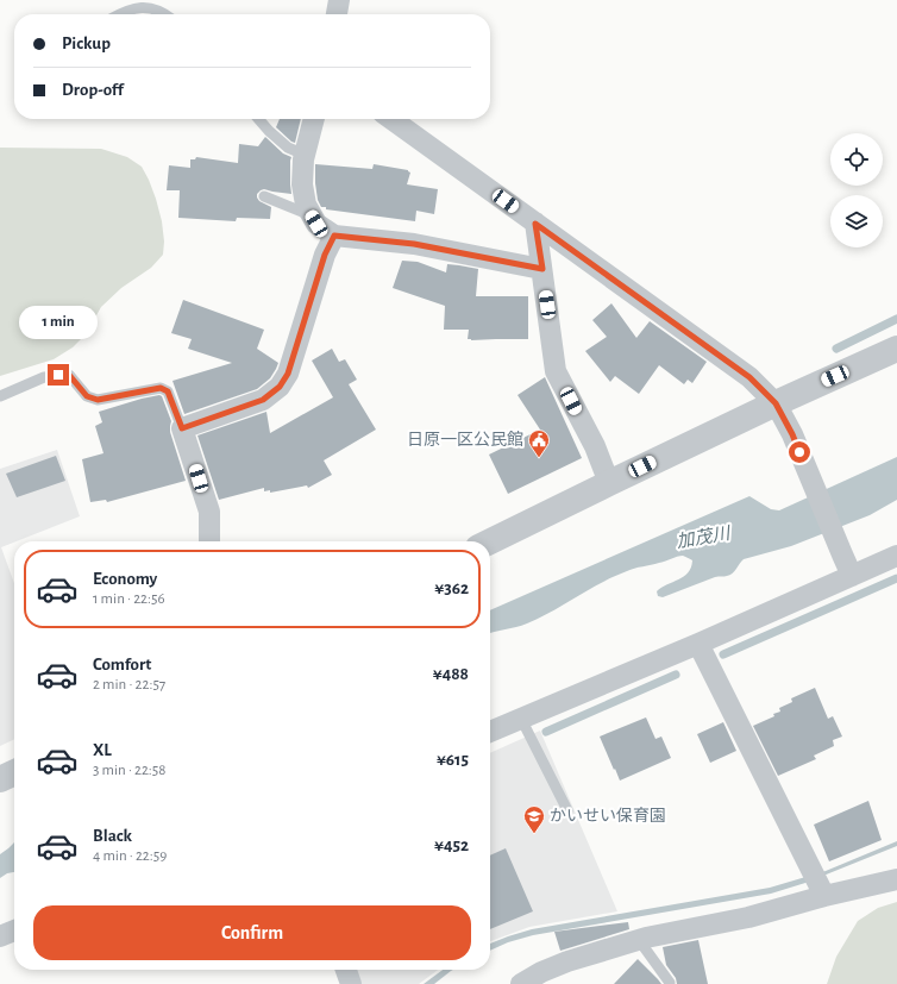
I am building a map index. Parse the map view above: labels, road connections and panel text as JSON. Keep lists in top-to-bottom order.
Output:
{
  "water": ["加茂川"],
  "places": {
    "public building": ["日原一区公民館"],
    "school or university": ["かいせい保育園"]
  },
  "page": {
    "banner": ["Pickup", "Drop-off"],
    "bubble": "1 min",
    "list": [
      {
        "name": "Economy",
        "note": "1 min · 22:56",
        "value": "¥362"
      },
      {
        "name": "Comfort",
        "note": "2 min · 22:57",
        "value": "¥488"
      },
      {
        "name": "XL",
        "note": "3 min · 22:58",
        "value": "¥615"
      },
      {
        "name": "Black",
        "note": "4 min · 22:59",
        "value": "¥452"
      }
    ],
    "buttons": "Confirm"
  }
}
